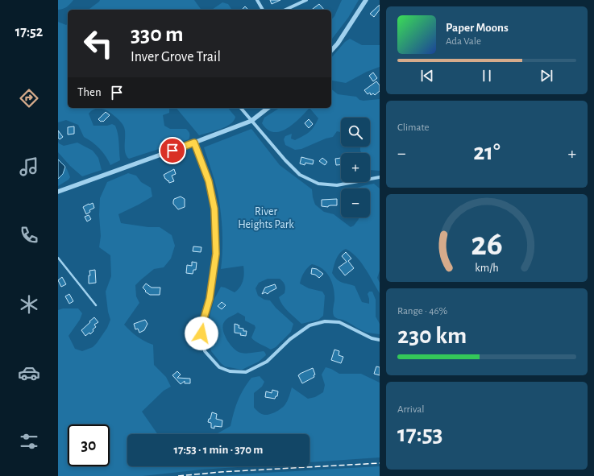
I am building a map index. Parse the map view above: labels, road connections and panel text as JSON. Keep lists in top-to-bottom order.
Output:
{
  "parks": ["River Heights Park"],
  "page": {
    "tabs": "17:52",
    "turn": ["330 m", "Inver Grove Trail"],
    "song": ["Paper Moons", "Ada Vale"],
    "then": "Then",
    "tile": [
      "Climate",
      ["Range · 46%", "230 km"],
      ["Arrival", "17:53"]
    ],
    "map_buttons": ["+", "−"],
    "heat": ["−", "21°", "+"],
    "limit": "30",
    "trip": "17:53 · 1 min · 370 m",
    "gauge": ["26", "km/h"]
  }
}
